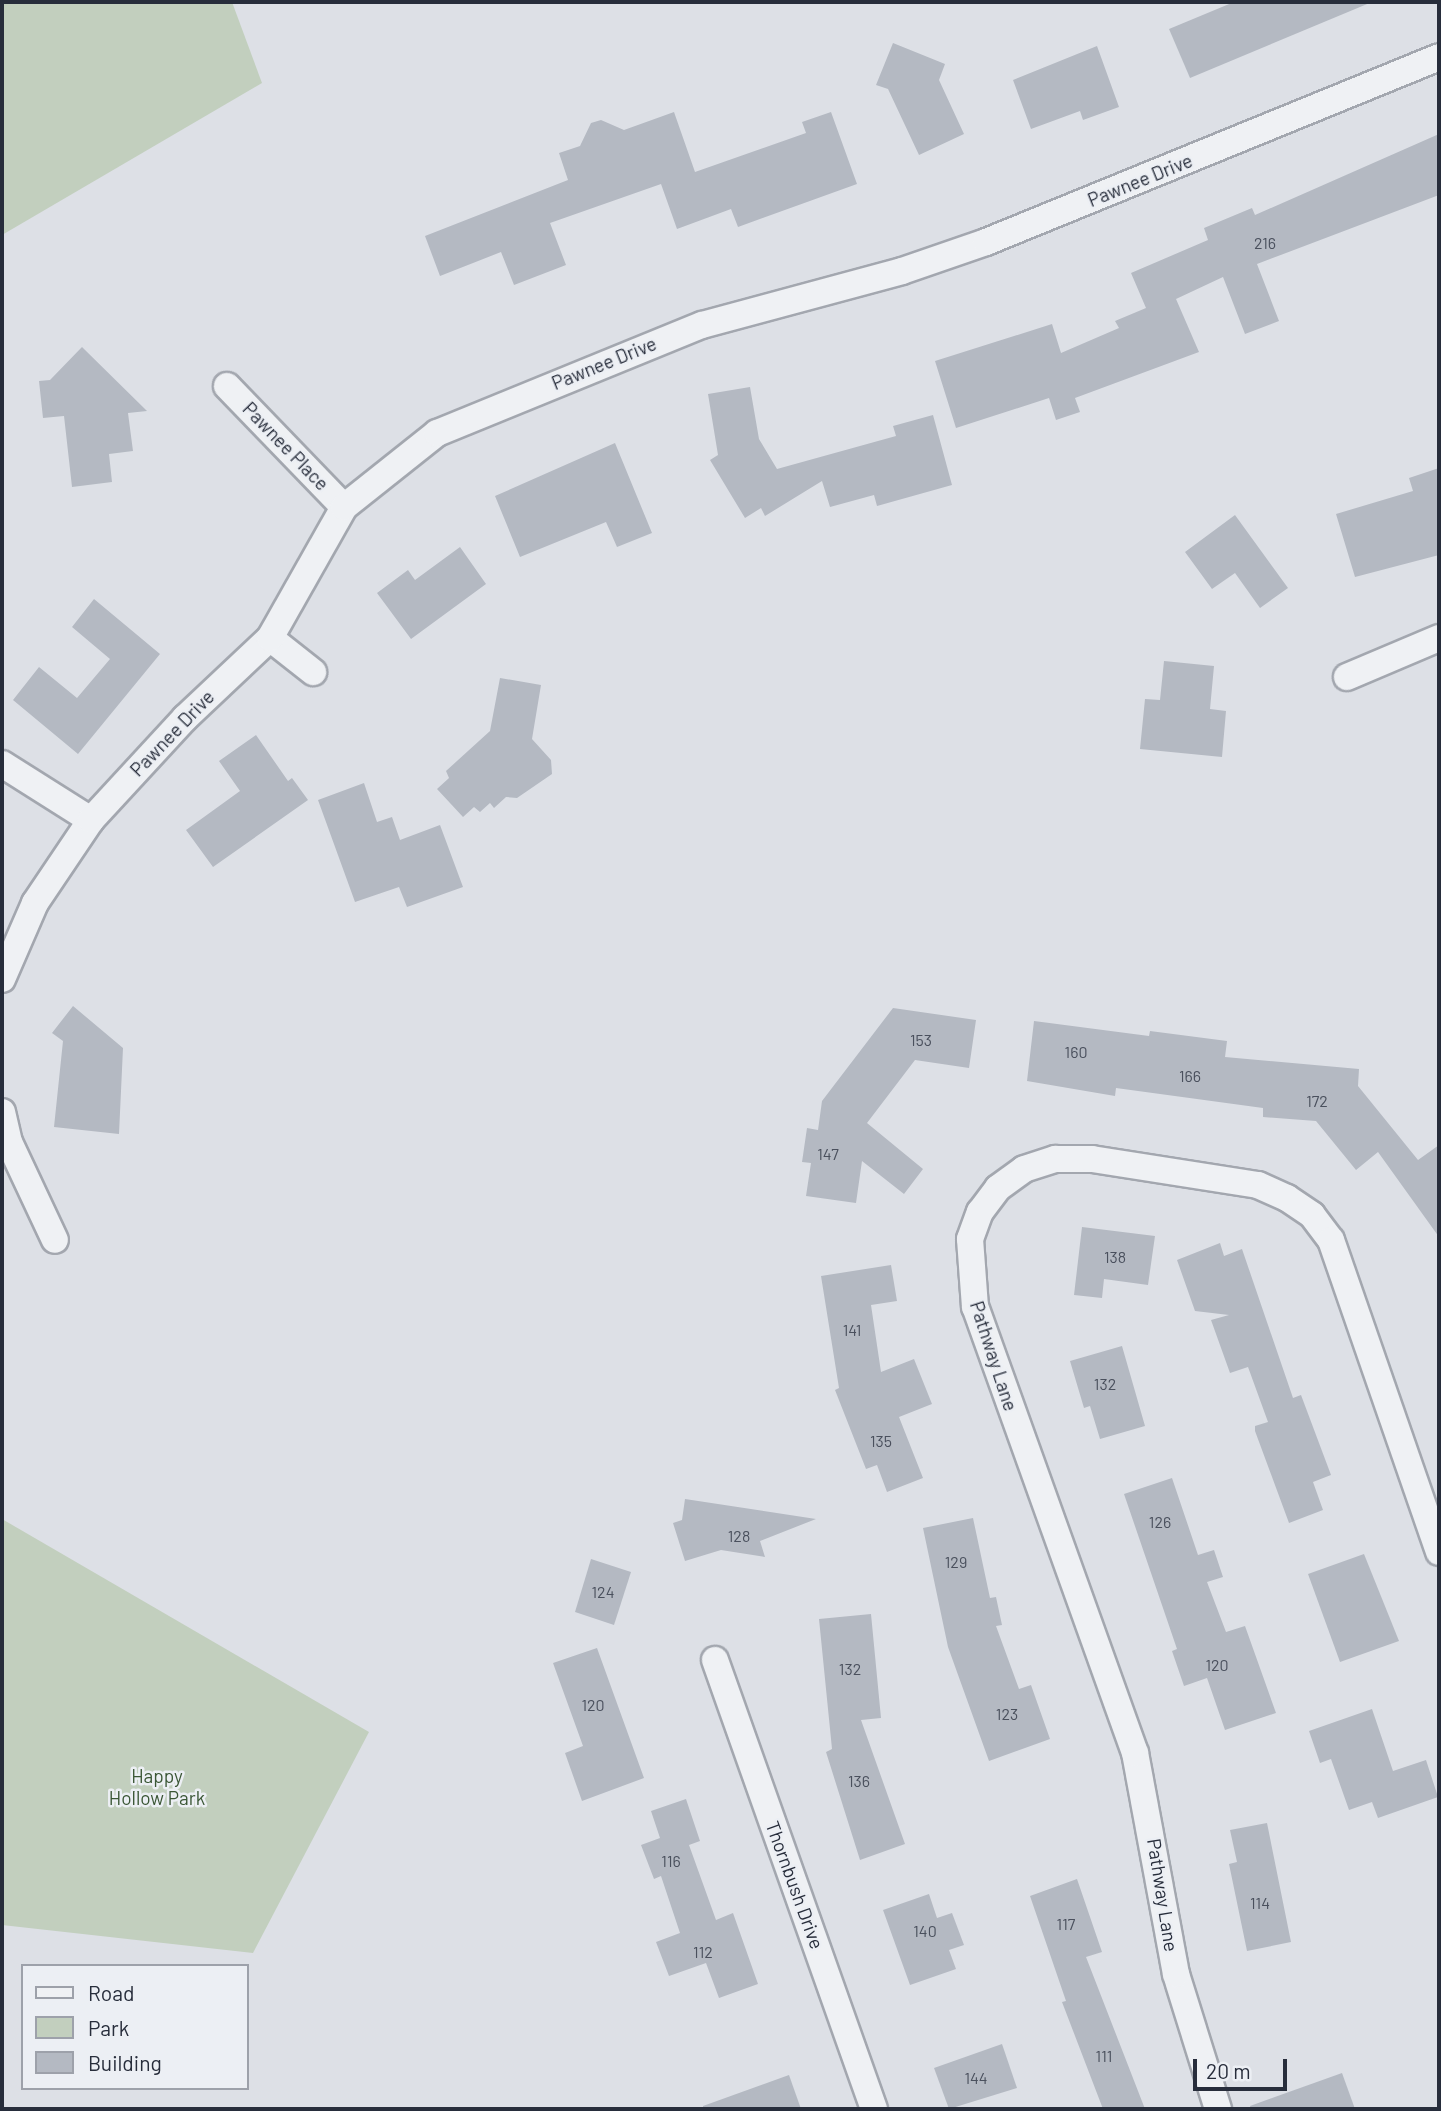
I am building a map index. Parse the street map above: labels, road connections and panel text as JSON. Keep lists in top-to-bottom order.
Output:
{
  "streets": {
    "street": [
      "Pawnee Drive",
      "Pawnee Place",
      "Pathway Lane",
      "Thornbush Drive"
    ]
  },
  "crossings": [
    ["Pawnee Drive", "Pawnee Place"]
  ],
  "parks": ["Happy Hollow Park"],
  "house_numbers": [
    "216",
    "153",
    "160",
    "166",
    "172",
    "147",
    "138",
    "141",
    "132",
    "135",
    "126",
    "128",
    "129",
    "124",
    "120",
    "132",
    "120",
    "123",
    "136",
    "116",
    "114",
    "117",
    "140",
    "112",
    "111",
    "144"
  ],
  "legend": ["Road", "Park", "Building"],
  "scale_bar": "20 m"
}
